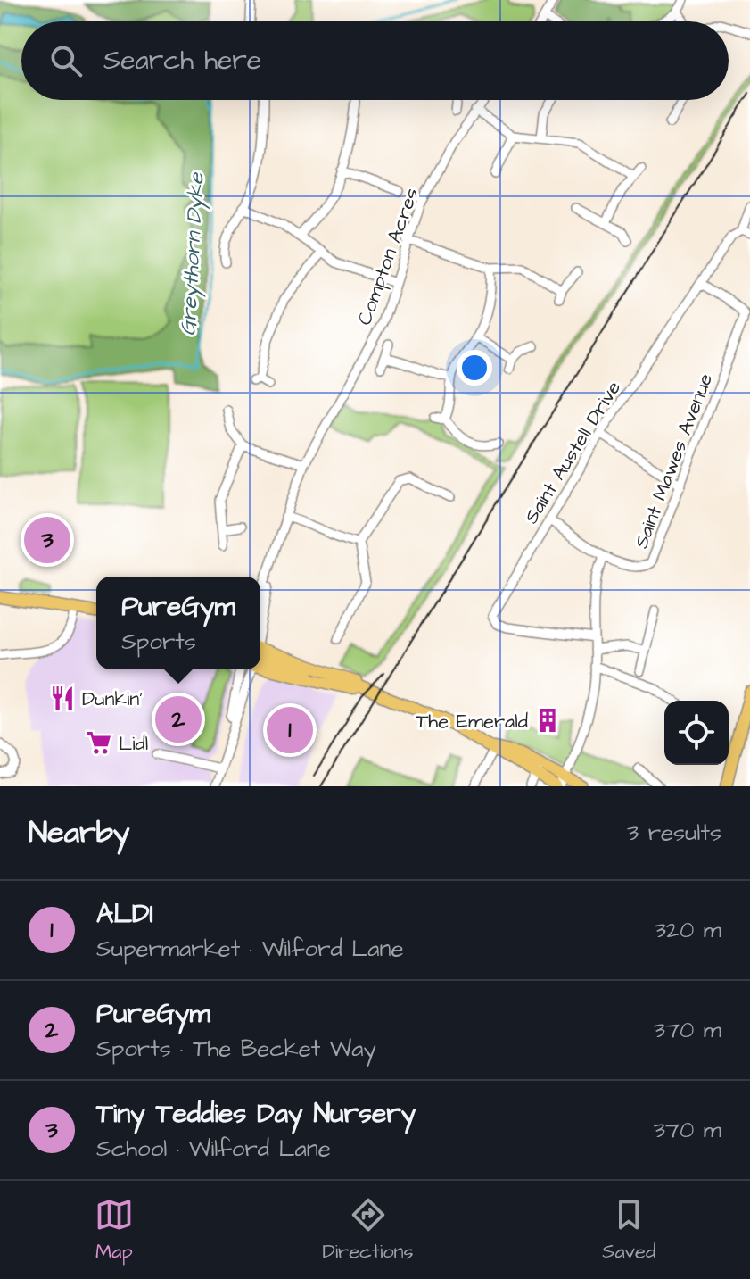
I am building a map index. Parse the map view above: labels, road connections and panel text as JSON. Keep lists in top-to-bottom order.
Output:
{
  "streets": {
    "street": ["Compton Acres", "Saint Austell Drive", "Saint Mawes Avenue"]
  },
  "crossings": [
    ["Saint Austell Drive", "Saint Mawes Avenue"]
  ],
  "water": ["Greythorn Dyke"],
  "places": {
    "restaurant": ["Dunkin'"],
    "building": ["The Emerald"],
    "supermarket": ["Lidl"]
  },
  "page": {
    "search": "Search here",
    "pins": ["3", "2", "1"],
    "popup": ["PureGym", "Sports"],
    "heading": ["Nearby", "3 results"],
    "list": [
      {
        "mark": "1",
        "name": "ALDI",
        "note": "Supermarket · Wilford Lane",
        "value": "320 m"
      },
      {
        "mark": "2",
        "name": "PureGym",
        "note": "Sports · The Becket Way",
        "value": "370 m"
      },
      {
        "mark": "3",
        "name": "Tiny Teddies Day Nursery",
        "note": "School · Wilford Lane",
        "value": "370 m"
      }
    ],
    "nav": ["Map", "Directions", "Saved"]
  }
}
